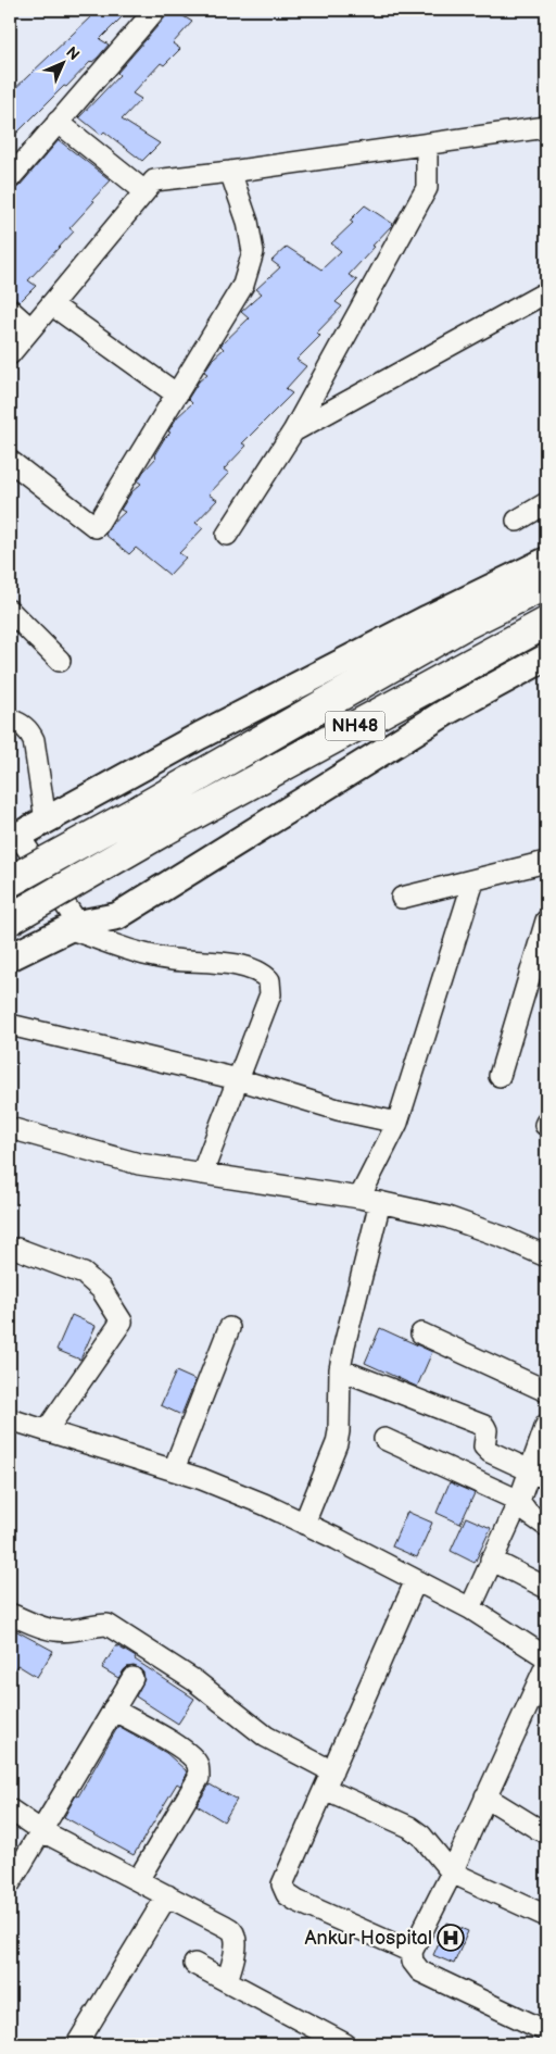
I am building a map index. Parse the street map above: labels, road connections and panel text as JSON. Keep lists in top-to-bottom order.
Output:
{
  "streets": {
    "highway": ["NH48"]
  },
  "places": {
    "hospital": ["Ankur Hospital"]
  },
  "north": "top right"
}
